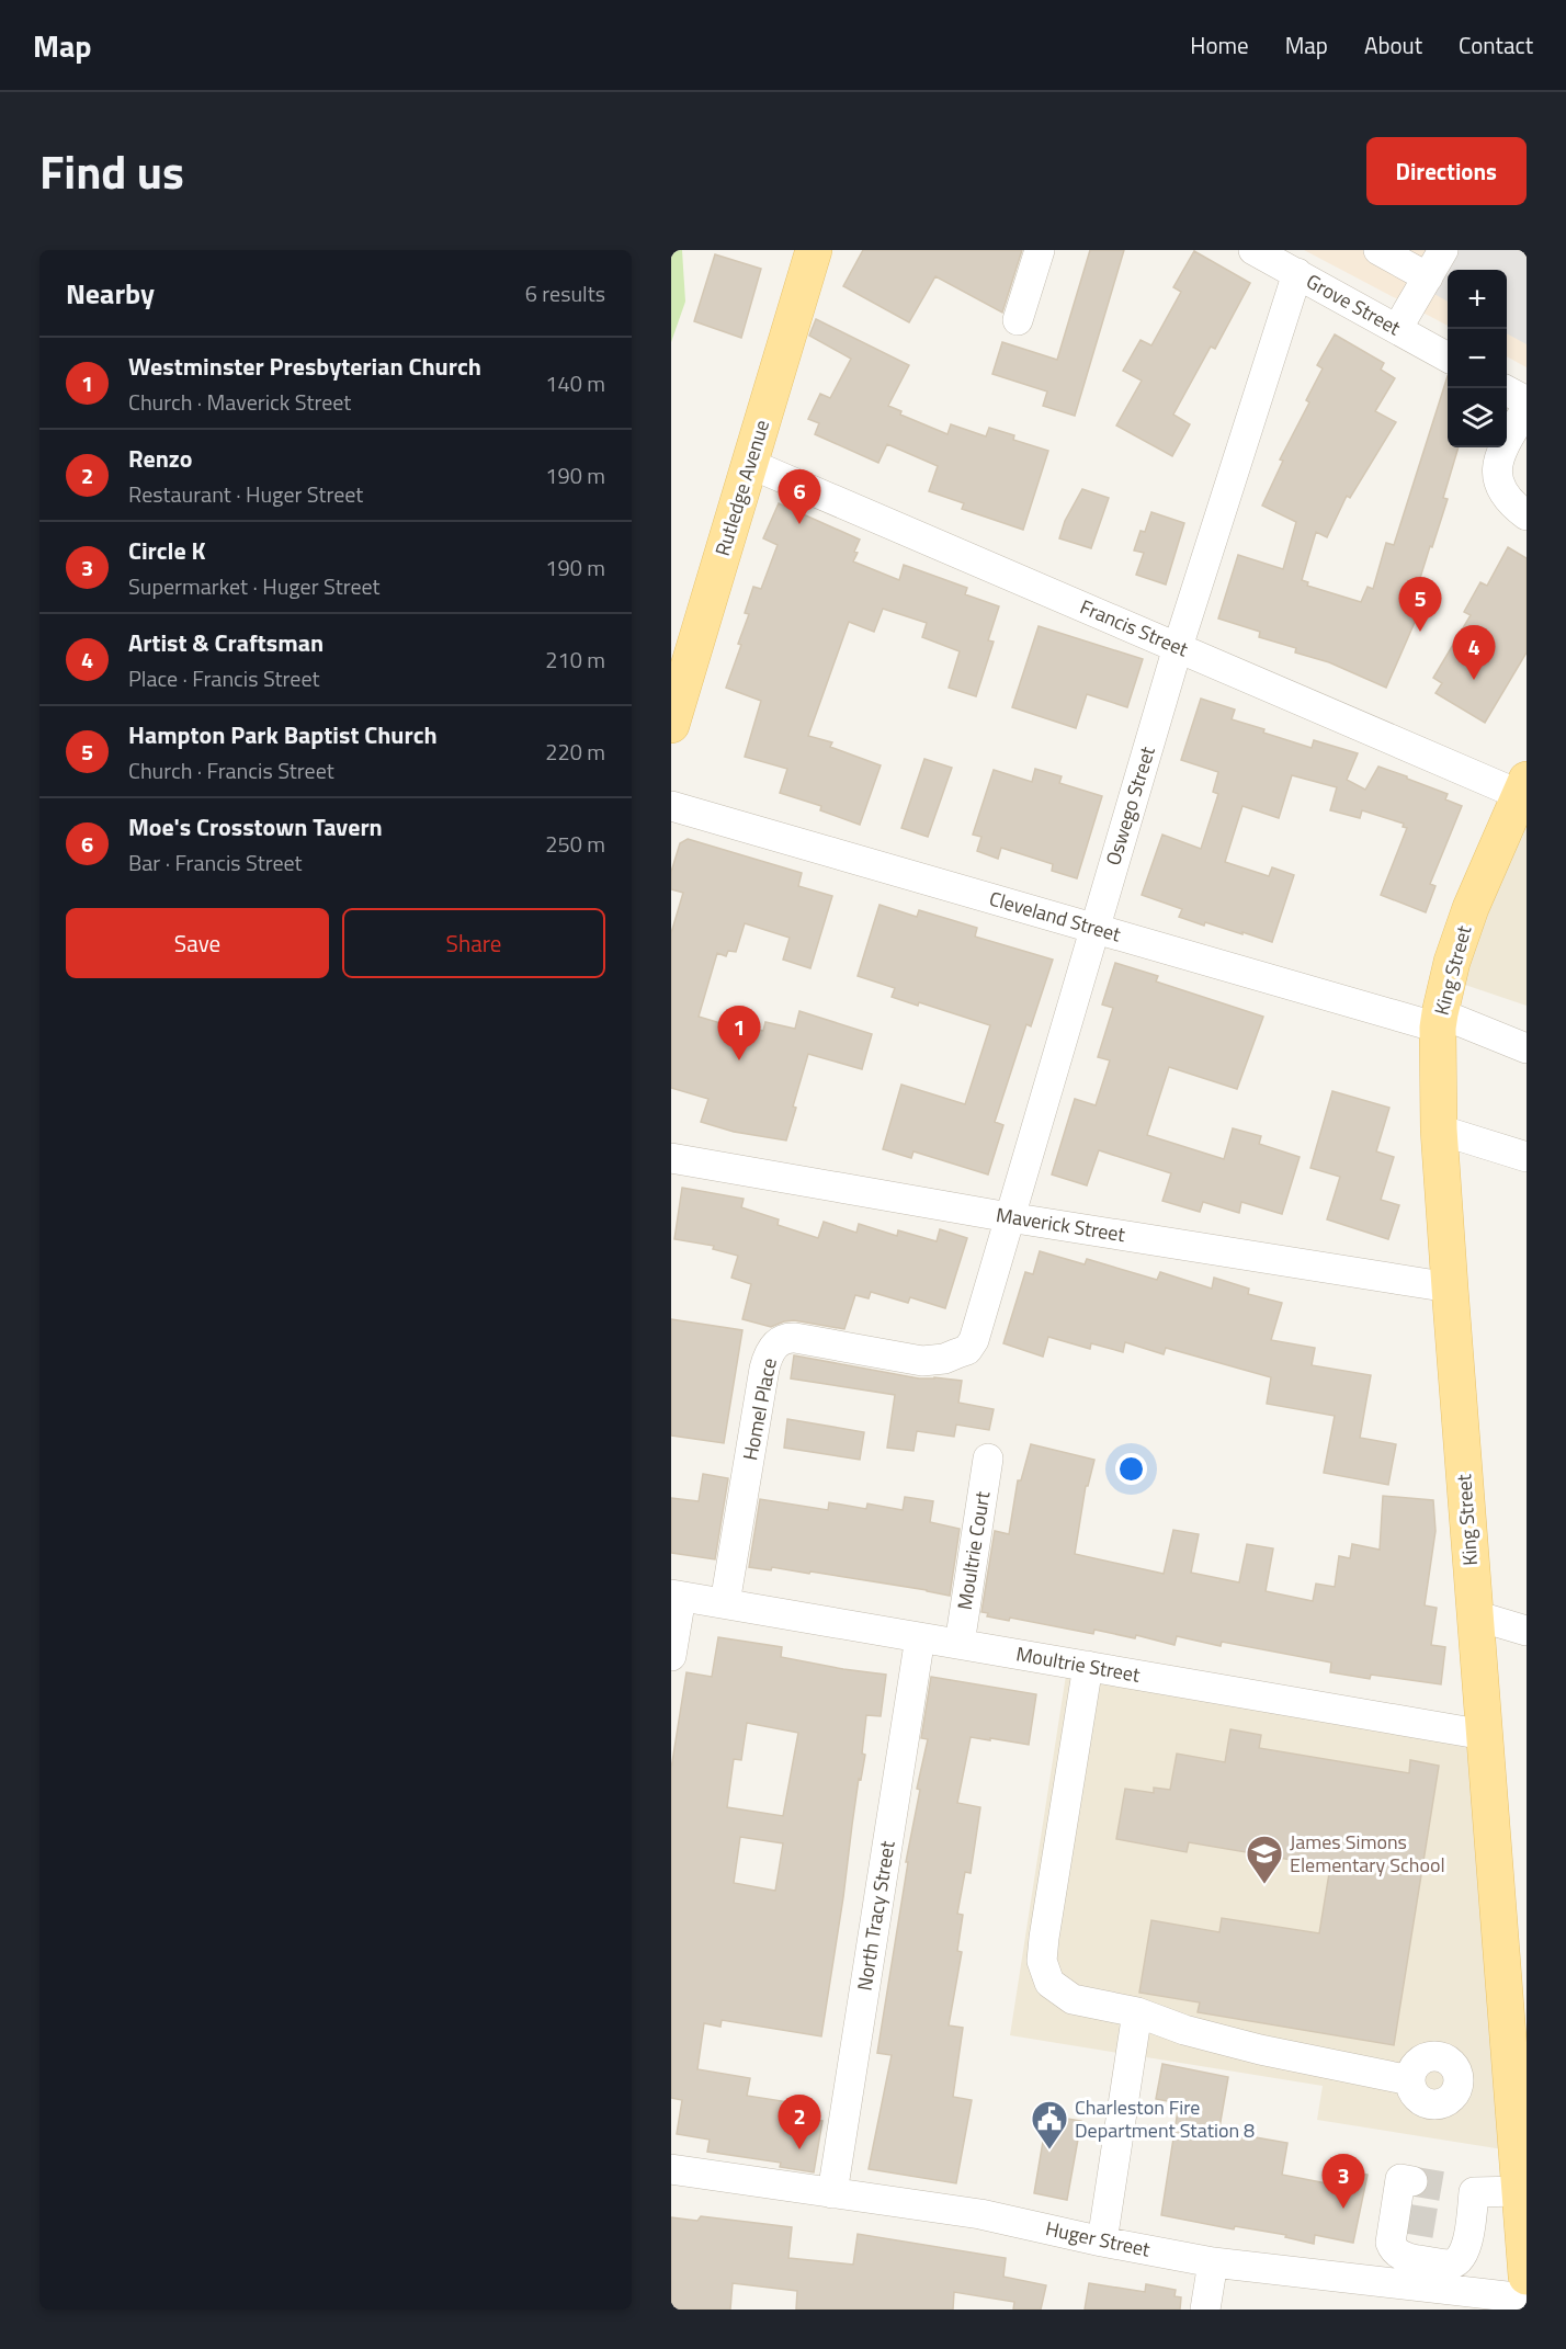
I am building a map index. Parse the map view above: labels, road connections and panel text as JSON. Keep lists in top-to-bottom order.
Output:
{
  "streets": {
    "main road": ["Rutledge Avenue", "King Street"],
    "street": [
      "Grove Street",
      "Francis Street",
      "Oswego Street",
      "Cleveland Street",
      "Maverick Street",
      "Homel Place",
      "Moultrie Court",
      "Moultrie Street",
      "North Tracy Street",
      "Huger Street"
    ]
  },
  "crossings": [
    ["Grove Street", "Oswego Street"],
    ["Rutledge Avenue", "Francis Street"],
    ["Francis Street", "Oswego Street"],
    ["Francis Street", "King Street"],
    ["Oswego Street", "Cleveland Street"],
    ["Oswego Street", "Maverick Street"],
    ["Oswego Street", "Homel Place"],
    ["Cleveland Street", "King Street"],
    ["King Street", "Maverick Street"],
    ["King Street", "Moultrie Street"],
    ["Homel Place", "Moultrie Street"],
    ["Moultrie Court", "Moultrie Street"],
    ["Moultrie Street", "North Tracy Street"],
    ["North Tracy Street", "Huger Street"]
  ],
  "places": {
    "school or university": ["James Simons Elementary School"],
    "public building": ["Charleston Fire Department Station 8"]
  },
  "page": {
    "header": "Map",
    "nav": [
      "Home",
      "Map",
      "About",
      "Contact"
    ],
    "title": "Find us",
    "buttons": [
      "Directions",
      ["Save", "Share"]
    ],
    "heading": ["Nearby", "6 results"],
    "map_buttons": ["+", "−"],
    "list": [
      {
        "mark": "1",
        "name": "Westminster Presbyterian Church",
        "note": "Church · Maverick Street",
        "value": "140 m"
      },
      {
        "mark": "2",
        "name": "Renzo",
        "note": "Restaurant · Huger Street",
        "value": "190 m"
      },
      {
        "mark": "3",
        "name": "Circle K",
        "note": "Supermarket · Huger Street",
        "value": "190 m"
      },
      {
        "mark": "4",
        "name": "Artist & Craftsman",
        "note": "Place · Francis Street",
        "value": "210 m"
      },
      {
        "mark": "5",
        "name": "Hampton Park Baptist Church",
        "note": "Church · Francis Street",
        "value": "220 m"
      },
      {
        "mark": "6",
        "name": "Moe's Crosstown Tavern",
        "note": "Bar · Francis Street",
        "value": "250 m"
      }
    ],
    "pins": [
      "6",
      "5",
      "4",
      "1",
      "2",
      "3"
    ]
  }
}
